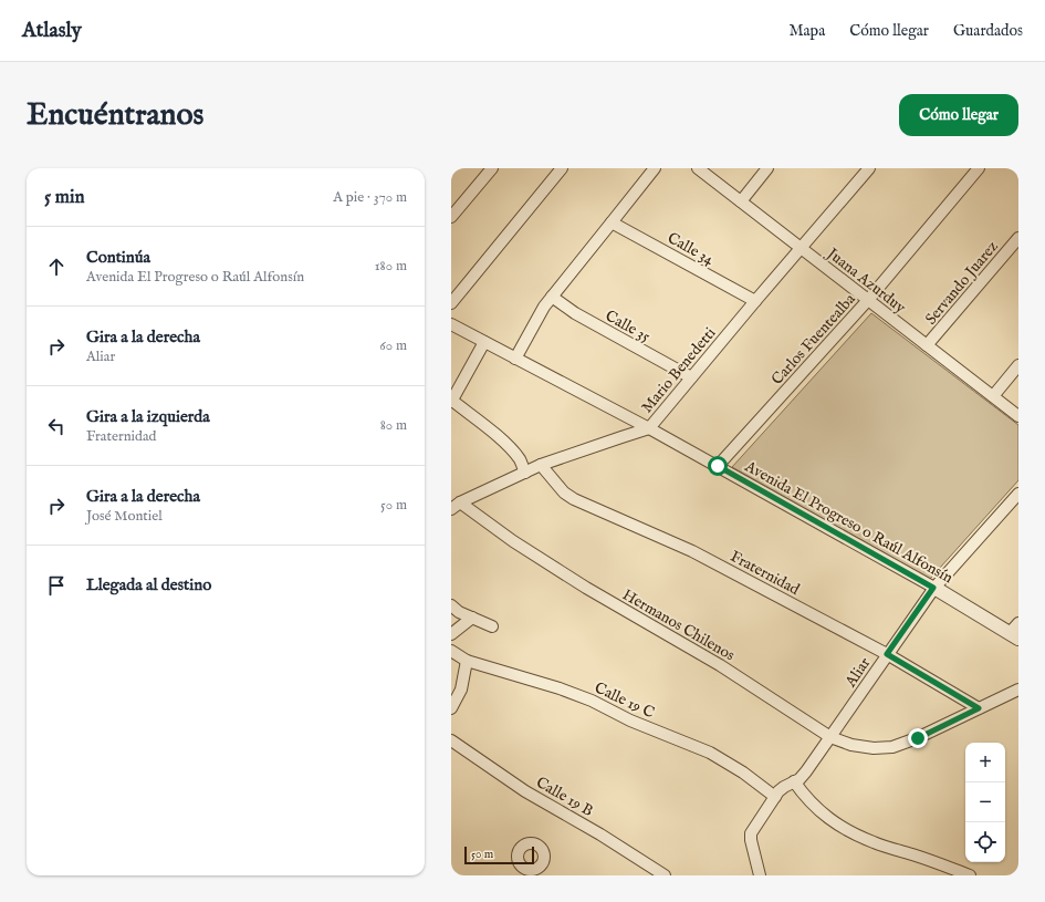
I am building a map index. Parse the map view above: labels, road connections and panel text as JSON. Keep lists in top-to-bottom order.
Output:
{
  "streets": {
    "street": [
      "Calle 34",
      "Juana Azurduy",
      "Servando Juarez",
      "Calle 35",
      "Carlos Fuentealba",
      "Mario Benedetti",
      "Avenida El Progreso o Raúl Alfonsín",
      "Fraternidad",
      "Hermanos Chilenos",
      "Aliar",
      "Calle 19 C",
      "Calle 19 B"
    ]
  },
  "crossings": [
    ["Calle 34", "Mario Benedetti"],
    ["Juana Azurduy", "Servando Juarez"],
    ["Juana Azurduy", "Carlos Fuentealba"],
    ["Juana Azurduy", "Mario Benedetti"],
    ["Calle 35", "Mario Benedetti"],
    ["Carlos Fuentealba", "Avenida El Progreso o Raúl Alfonsín"],
    ["Mario Benedetti", "Avenida El Progreso o Raúl Alfonsín"],
    ["Mario Benedetti", "Fraternidad"],
    ["Mario Benedetti", "Hermanos Chilenos"],
    ["Avenida El Progreso o Raúl Alfonsín", "Aliar"],
    ["Fraternidad", "Hermanos Chilenos"],
    ["Fraternidad", "Aliar"],
    ["Hermanos Chilenos", "Aliar"],
    ["Aliar", "Calle 19 C"]
  ],
  "scale_bar": "50 m",
  "page": {
    "header": "Atlasly",
    "nav": ["Mapa", "Cómo llegar", "Guardados"],
    "buttons": "Cómo llegar",
    "title": "Encuéntranos",
    "heading": ["5 min", "A pie · 370 m"],
    "list": [
      ["Continúa", "Avenida El Progreso o Raúl Alfonsín", "180 m"],
      ["Gira a la derecha", "Aliar", "60 m"],
      ["Gira a la izquierda", "Fraternidad", "80 m"],
      ["Gira a la derecha", "José Montiel", "50 m"],
      "Llegada al destino"
    ],
    "map_buttons": ["+", "−"],
    "scale": "50 m"
  }
}
